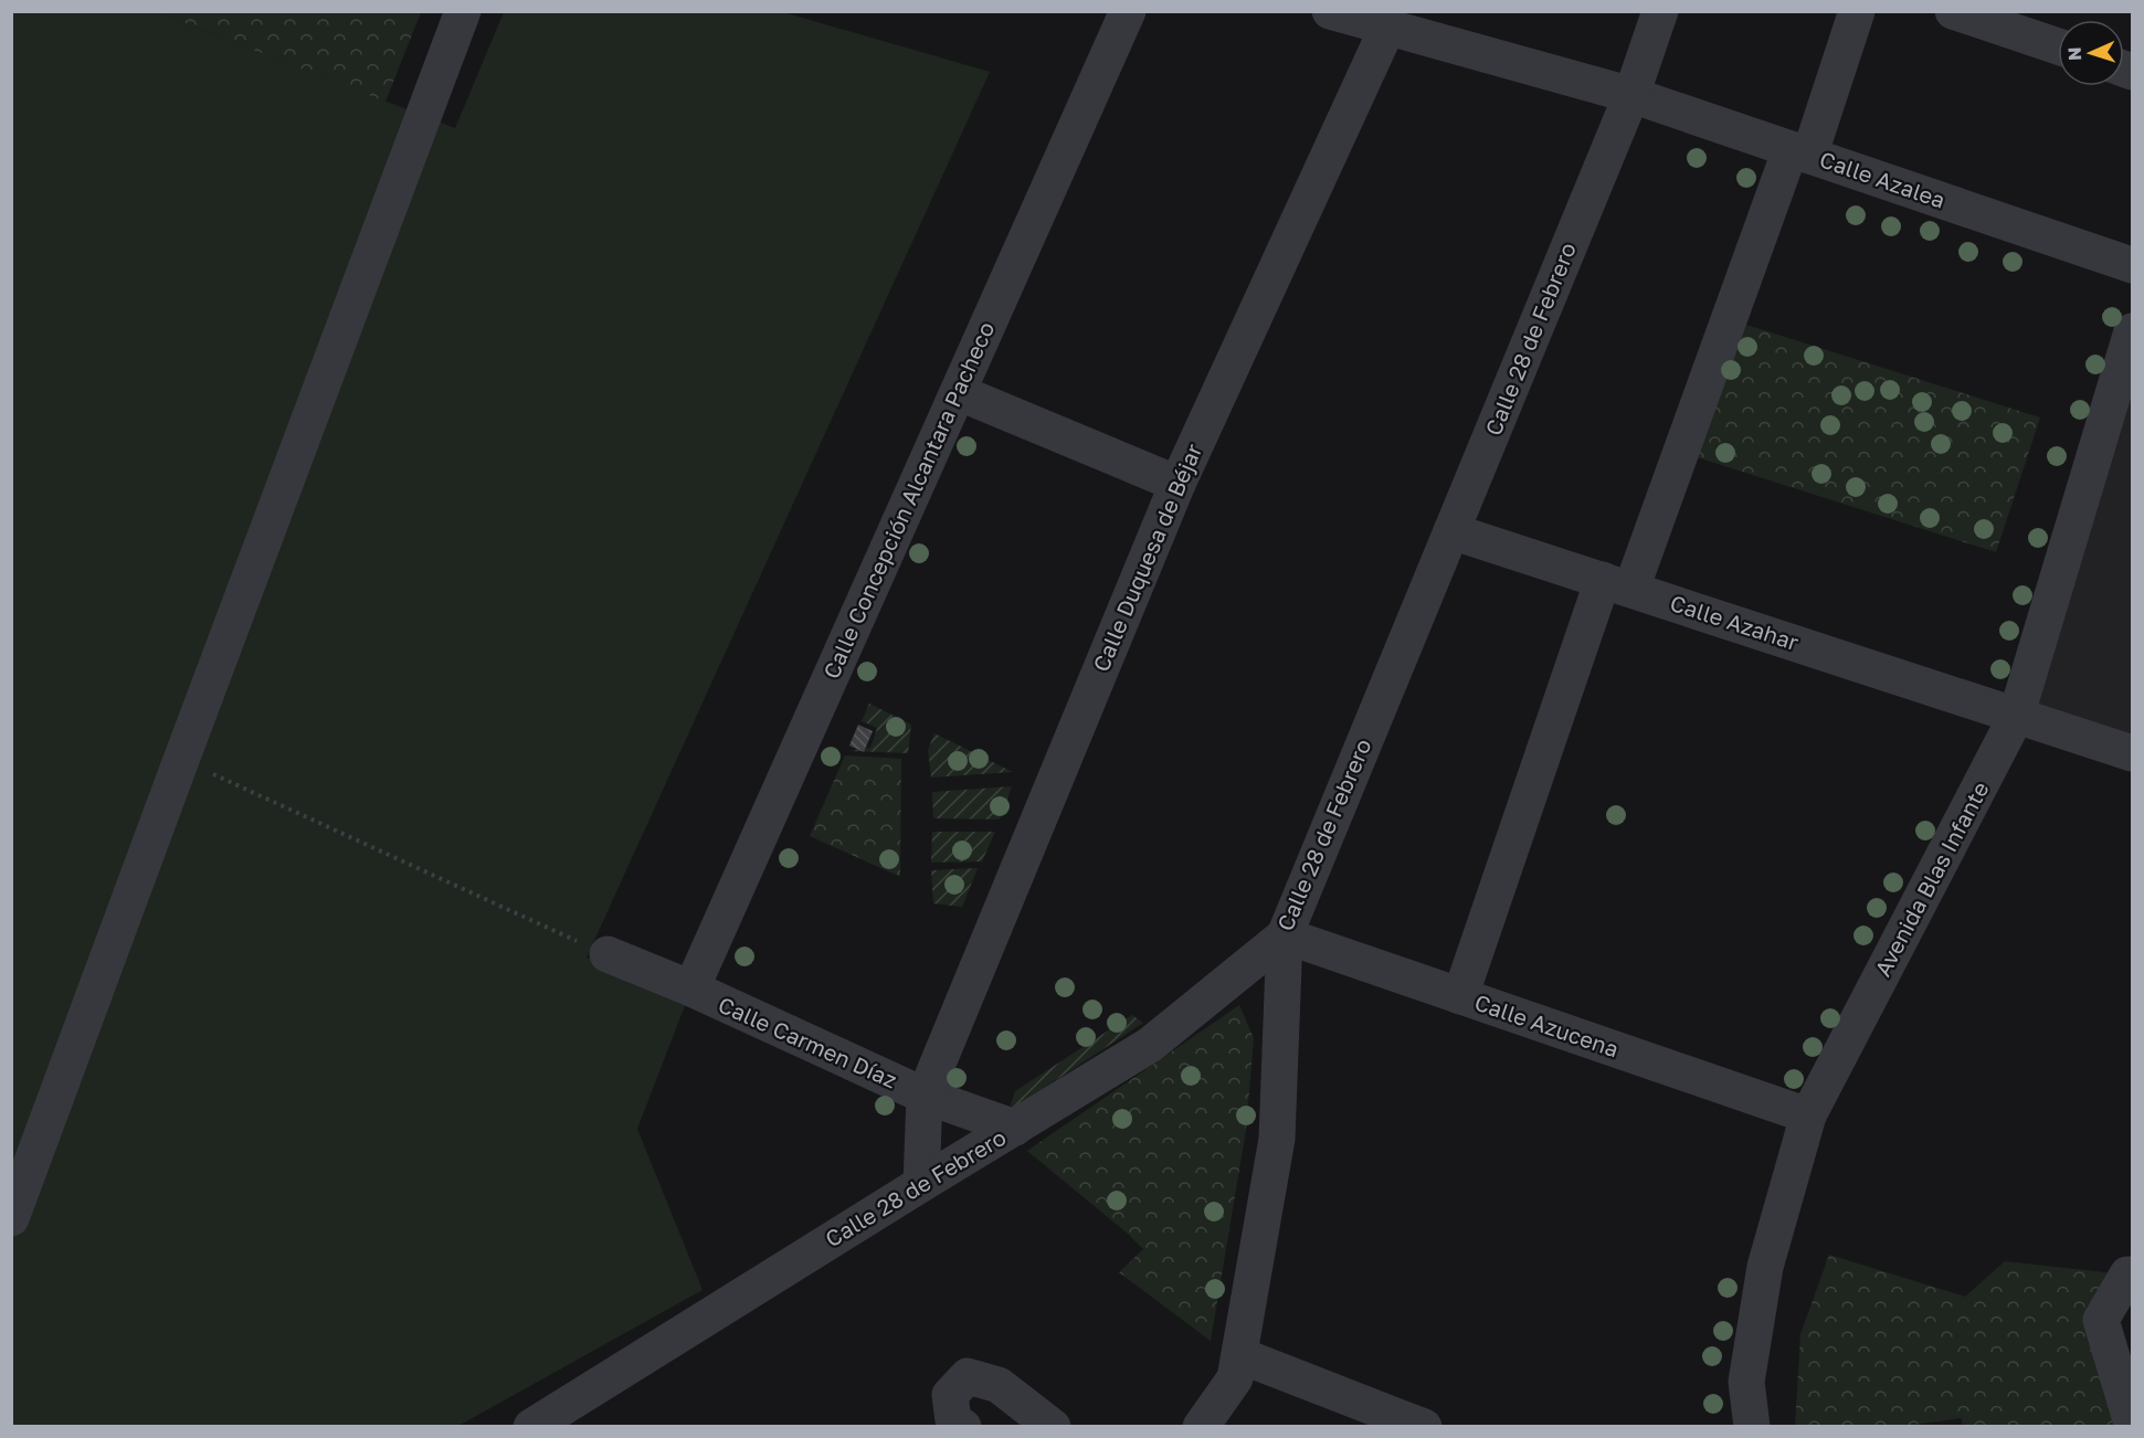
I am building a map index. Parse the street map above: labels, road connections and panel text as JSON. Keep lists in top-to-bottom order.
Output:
{
  "streets": {
    "street": [
      "Calle Azalea",
      "Calle 28 de Febrero",
      "Calle Concepción Alcantara Pacheco",
      "Calle Duquesa de Béjar",
      "Calle Azahar",
      "Avenida Blas Infante",
      "Calle Azucena",
      "Calle Carmen Díaz"
    ]
  },
  "crossings": [
    ["Calle Azalea", "Calle 28 de Febrero"],
    ["Calle Azalea", "Calle Duquesa de Béjar"],
    ["Calle 28 de Febrero", "Calle Azahar"],
    ["Calle 28 de Febrero", "Calle Azucena"],
    ["Calle 28 de Febrero", "Calle Carmen Díaz"],
    ["Calle Concepción Alcantara Pacheco", "Calle Carmen Díaz"],
    ["Calle Duquesa de Béjar", "Calle Carmen Díaz"],
    ["Calle Azahar", "Avenida Blas Infante"],
    ["Avenida Blas Infante", "Calle Azucena"]
  ],
  "north": "left"
}
